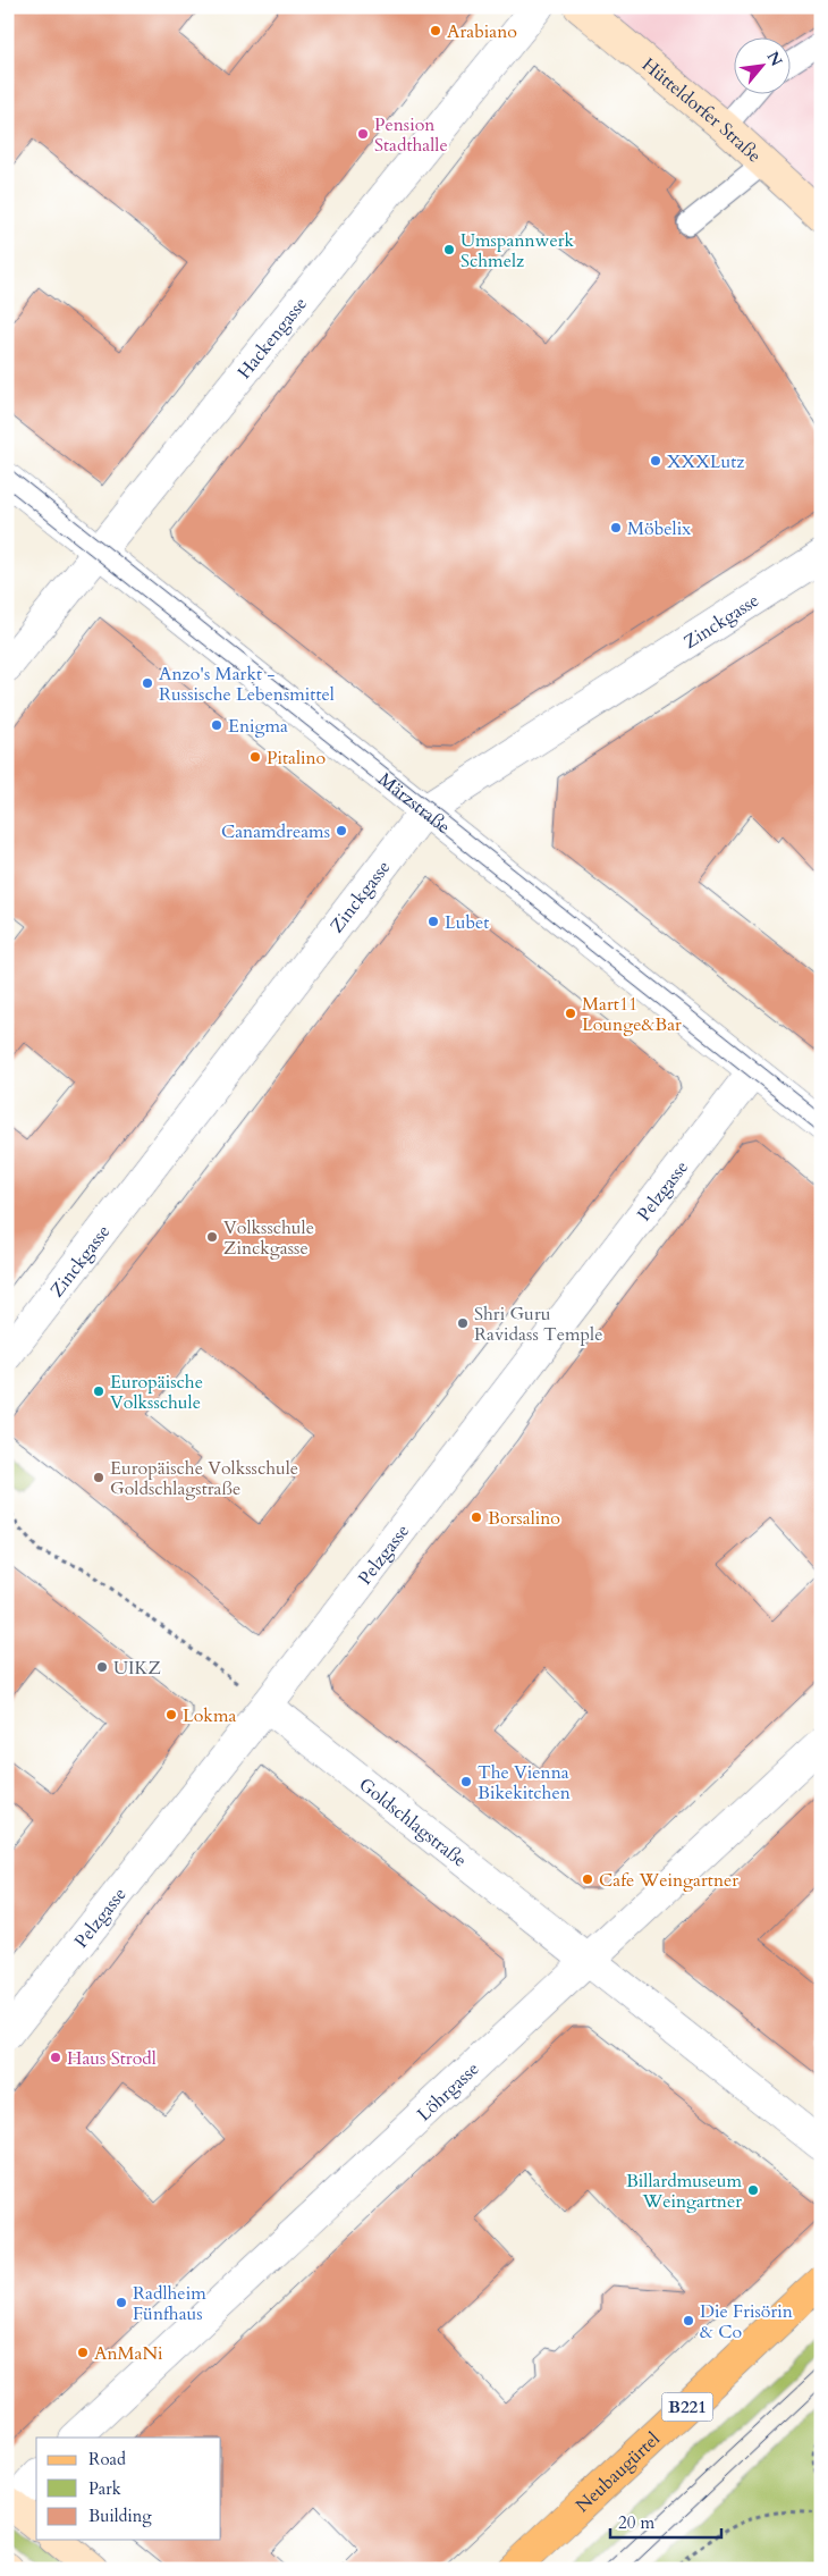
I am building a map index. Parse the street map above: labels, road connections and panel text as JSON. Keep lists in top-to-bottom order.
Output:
{
  "streets": {
    "main road": ["Hütteldorfer Straße", "B221", "Neubaugürtel"],
    "street": [
      "Hackengasse",
      "Zinckgasse",
      "Märzstraße",
      "Pelzgasse",
      "Goldschlagstraße",
      "Löhrgasse"
    ]
  },
  "crossings": [
    ["Hackengasse", "Märzstraße"],
    ["Zinckgasse", "Märzstraße"],
    ["Märzstraße", "Pelzgasse"],
    ["Pelzgasse", "Goldschlagstraße"],
    ["Goldschlagstraße", "Löhrgasse"]
  ],
  "places": [
    "Arabiano",
    "Pension Stadthalle",
    "Umspannwerk Schmelz",
    "XXXLutz",
    "Möbelix",
    "Anzo's Markt - Russische Lebensmittel",
    "Enigma",
    "Pitalino",
    "Canamdreams",
    "Lubet",
    "Mart11 Lounge&Bar",
    "Volksschule Zinckgasse",
    "Shri Guru Ravidass Temple",
    "Europäische Volksschule",
    "Europäische Volksschule Goldschlagstraße",
    "Borsalino",
    "UIKZ",
    "Lokma",
    "The Vienna Bikekitchen",
    "Cafe Weingartner",
    "Haus Strodl",
    "Billardmuseum Weingartner",
    "Radlheim Fünfhaus",
    "Die Frisörin & Co",
    "AnMaNi"
  ],
  "legend": ["Road", "Park", "Building"],
  "scale_bar": "20 m",
  "north": "top right"
}
